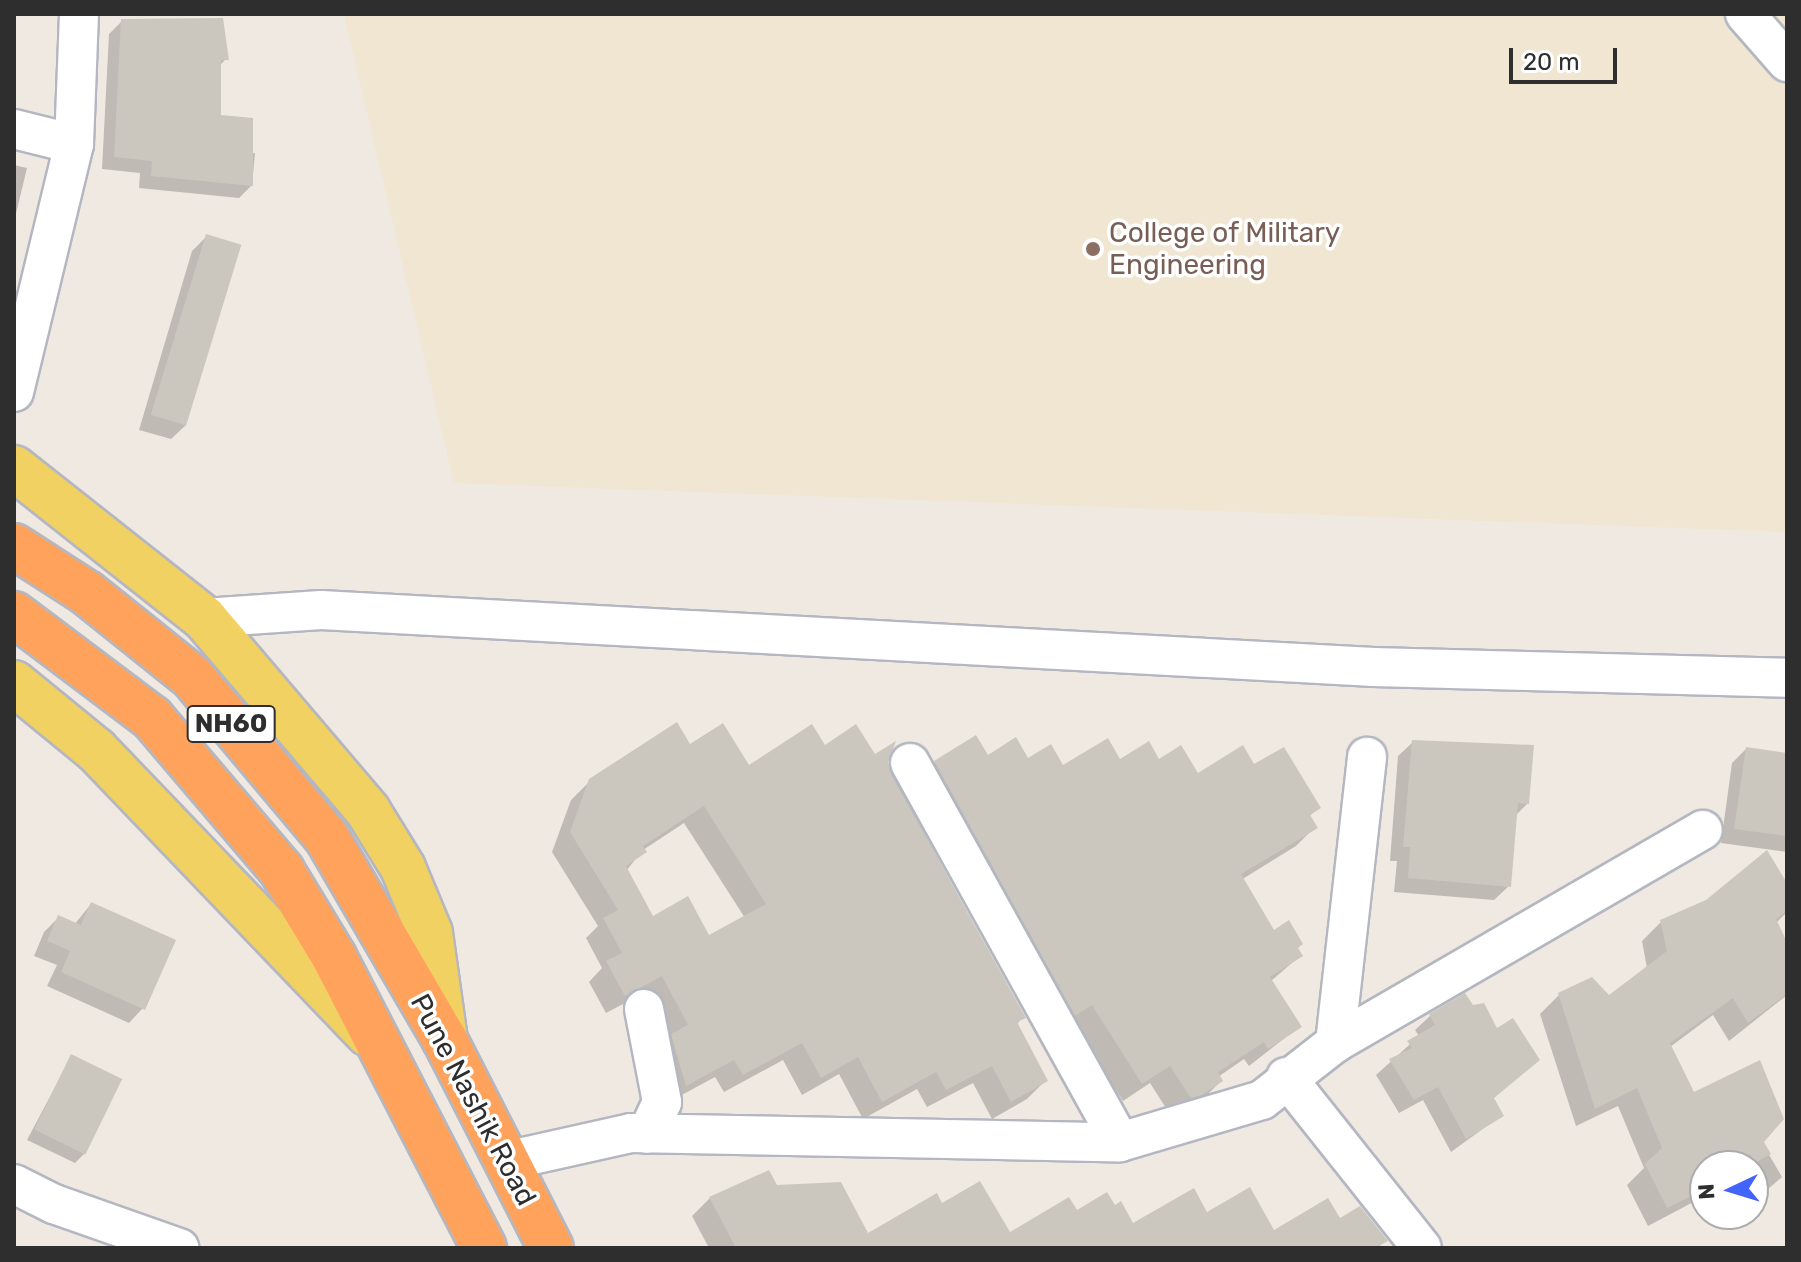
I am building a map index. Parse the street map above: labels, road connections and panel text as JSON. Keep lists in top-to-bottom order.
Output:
{
  "streets": {
    "highway": ["NH60", "Pune Nashik Road"]
  },
  "places": ["College of Military Engineering"],
  "scale_bar": "20 m",
  "north": "left"
}
